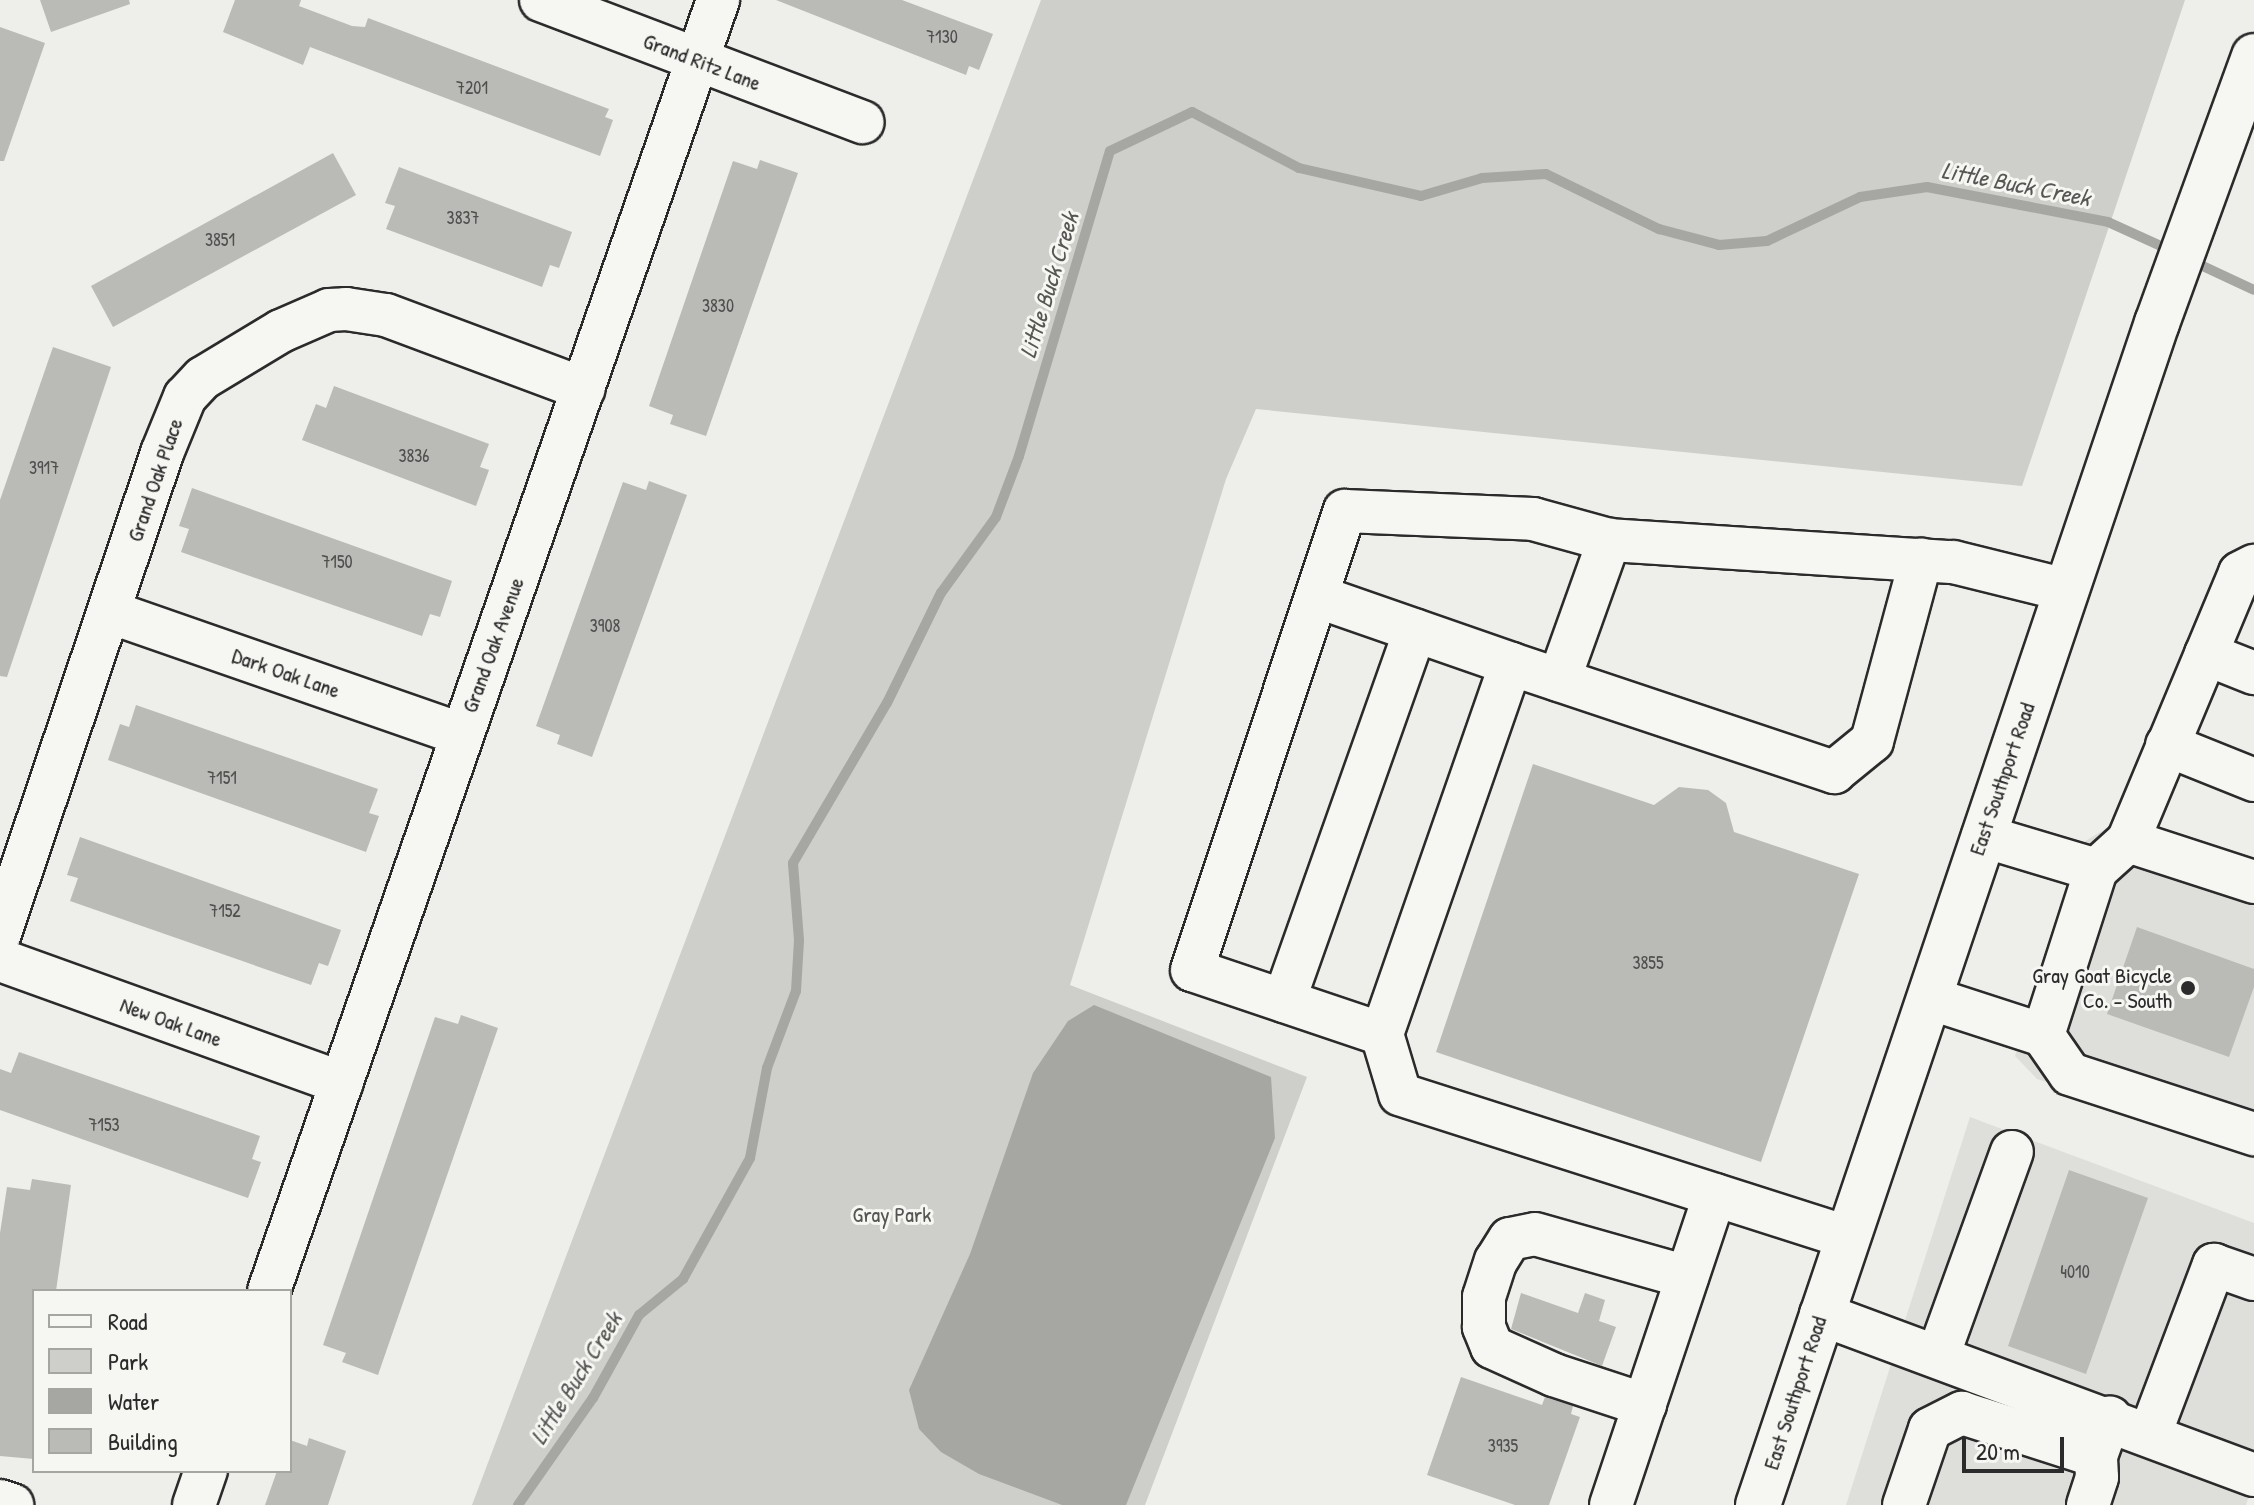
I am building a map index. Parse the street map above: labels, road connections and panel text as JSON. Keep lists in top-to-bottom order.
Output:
{
  "streets": {
    "main road": ["East Southport Road"],
    "street": [
      "Grand Ritz Lane",
      "Grand Oak Place",
      "Grand Oak Avenue",
      "Dark Oak Lane",
      "New Oak Lane"
    ]
  },
  "crossings": [
    ["Grand Ritz Lane", "Grand Oak Avenue"],
    ["Grand Oak Place", "Grand Oak Avenue"],
    ["Grand Oak Place", "Dark Oak Lane"],
    ["Grand Oak Avenue", "Dark Oak Lane"],
    ["Grand Oak Avenue", "New Oak Lane"]
  ],
  "water": ["Little Buck Creek"],
  "parks": ["Gray Park"],
  "places": ["Gray Goat Bicycle Co. - South"],
  "house_numbers": [
    "7130",
    "7201",
    "3837",
    "3851",
    "3830",
    "3836",
    "3917",
    "7150",
    "3908",
    "7151",
    "7152",
    "3855",
    "7153",
    "4010",
    "3935"
  ],
  "legend": [
    "Road",
    "Park",
    "Water",
    "Building"
  ],
  "scale_bar": "20 m"
}
